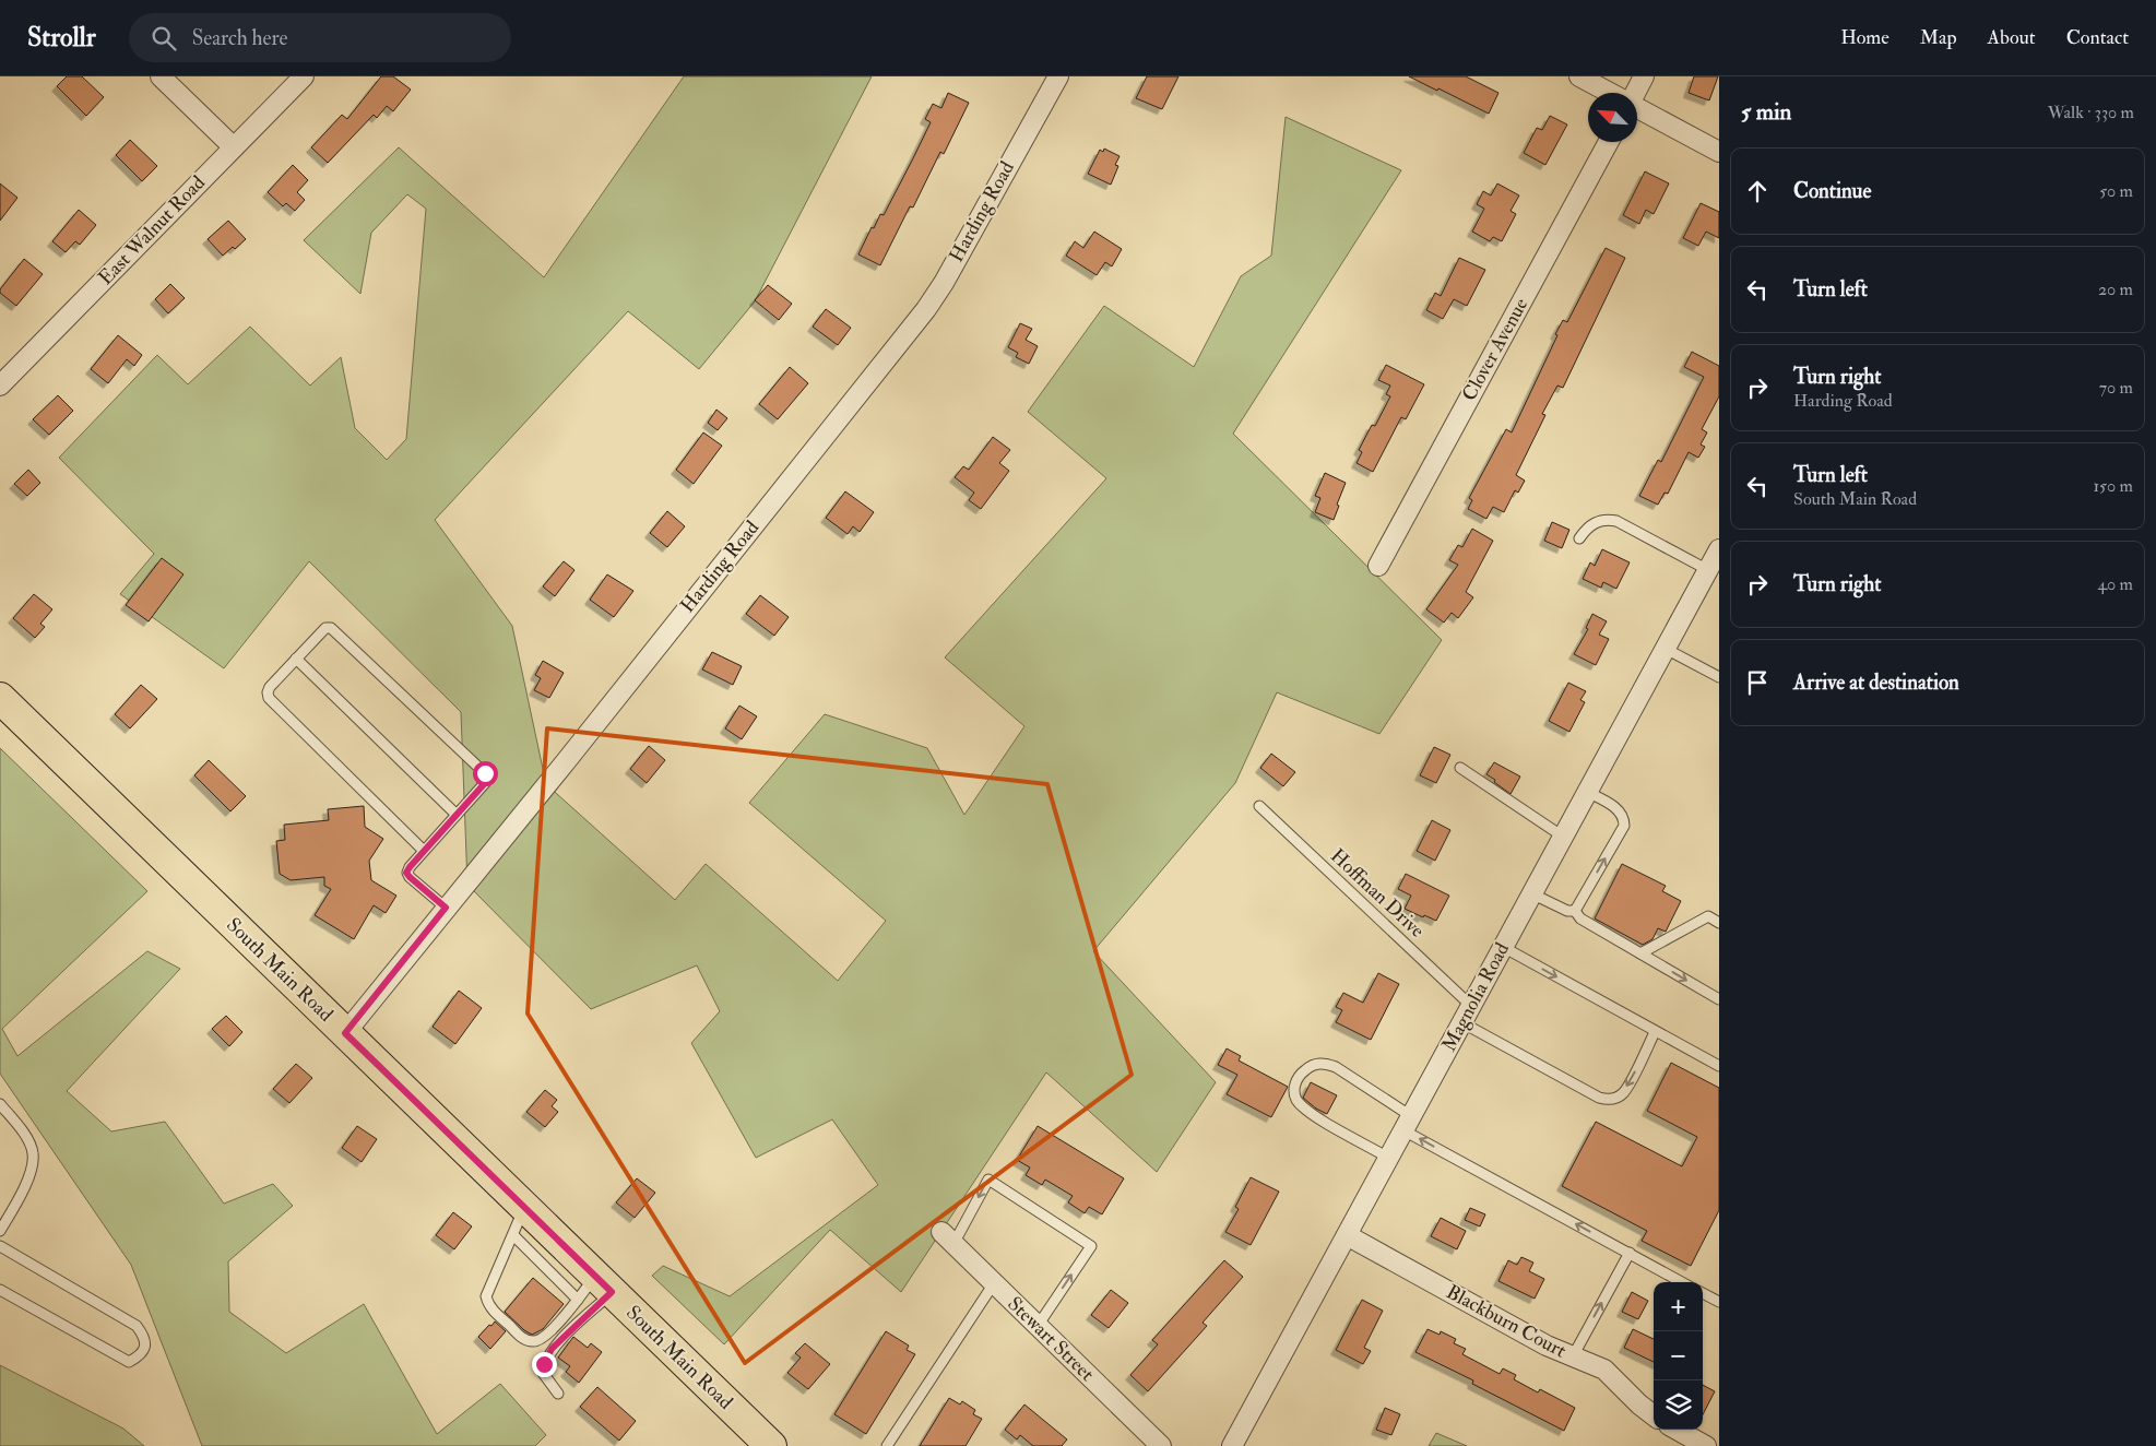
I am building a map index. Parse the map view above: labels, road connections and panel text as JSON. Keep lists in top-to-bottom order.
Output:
{
  "streets": {
    "main road": ["South Main Road"],
    "street": [
      "Harding Road",
      "East Walnut Road",
      "Clover Avenue",
      "Magnolia Road",
      "Blackburn Court",
      "Stewart Street"
    ],
    "lane": ["Hoffman Drive"]
  },
  "crossings": [
    ["Harding Road", "South Main Road"],
    ["Hoffman Drive", "Magnolia Road"],
    ["Magnolia Road", "Blackburn Court"]
  ],
  "north": "top left",
  "page": {
    "header": "Strollr",
    "search": "Search here",
    "nav": [
      "Home",
      "Map",
      "About",
      "Contact"
    ],
    "heading": ["5 min", "Walk · 330 m"],
    "list": [
      ["Continue", "50 m"],
      ["Turn left", "20 m"],
      ["Turn right", "Harding Road", "70 m"],
      ["Turn left", "South Main Road", "150 m"],
      ["Turn right", "40 m"],
      "Arrive at destination"
    ],
    "map_buttons": ["+", "−"]
  }
}
